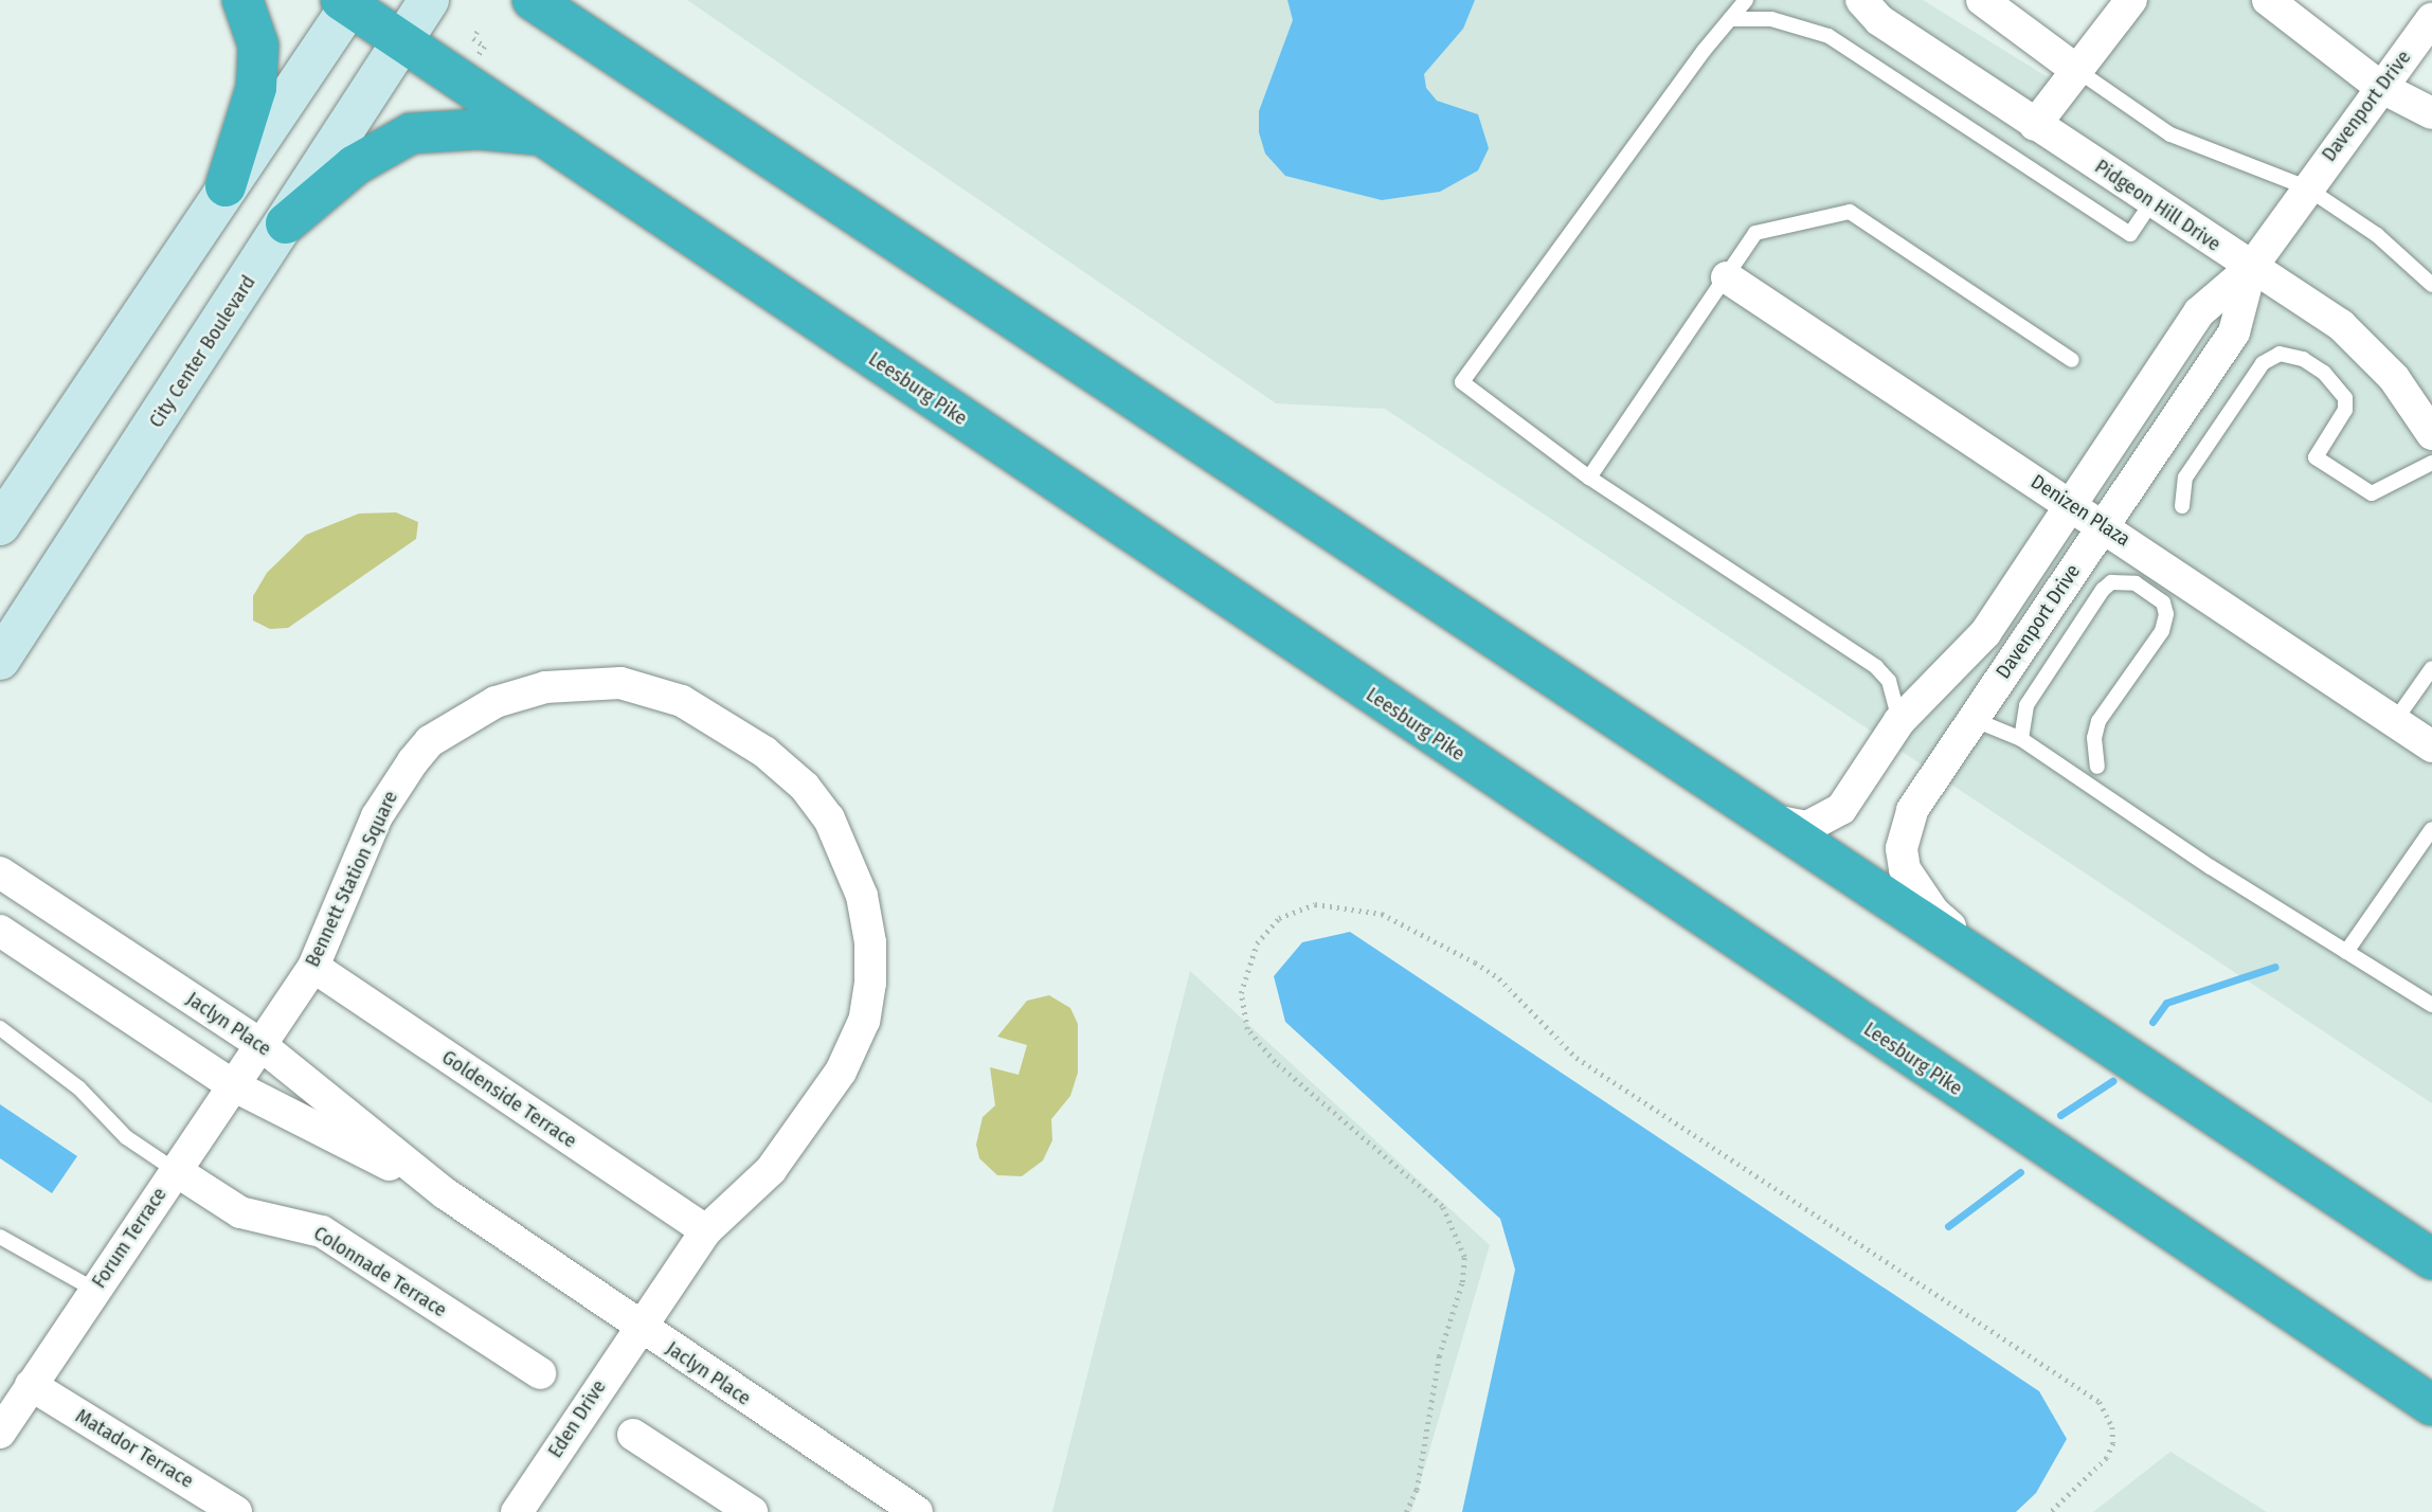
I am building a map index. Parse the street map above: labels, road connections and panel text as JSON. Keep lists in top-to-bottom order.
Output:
{
  "streets": {
    "highway": ["Leesburg Pike"],
    "main road": ["City Center Boulevard"],
    "street": [
      "Davenport Drive",
      "Pidgeon Hill Drive",
      "Denizen Plaza",
      "Bennett Station Square",
      "Jaclyn Place",
      "Goldenside Terrace",
      "Forum Terrace",
      "Colonnade Terrace",
      "Eden Drive",
      "Matador Terrace"
    ]
  },
  "crossings": [
    ["Davenport Drive", "Pidgeon Hill Drive"],
    ["Davenport Drive", "Denizen Plaza"],
    ["City Center Boulevard", "Leesburg Pike"],
    ["Bennett Station Square", "Jaclyn Place"],
    ["Bennett Station Square", "Goldenside Terrace"],
    ["Bennett Station Square", "Forum Terrace"],
    ["Bennett Station Square", "Eden Drive"],
    ["Jaclyn Place", "Forum Terrace"],
    ["Jaclyn Place", "Eden Drive"],
    ["Forum Terrace", "Colonnade Terrace"],
    ["Forum Terrace", "Matador Terrace"]
  ]
}
